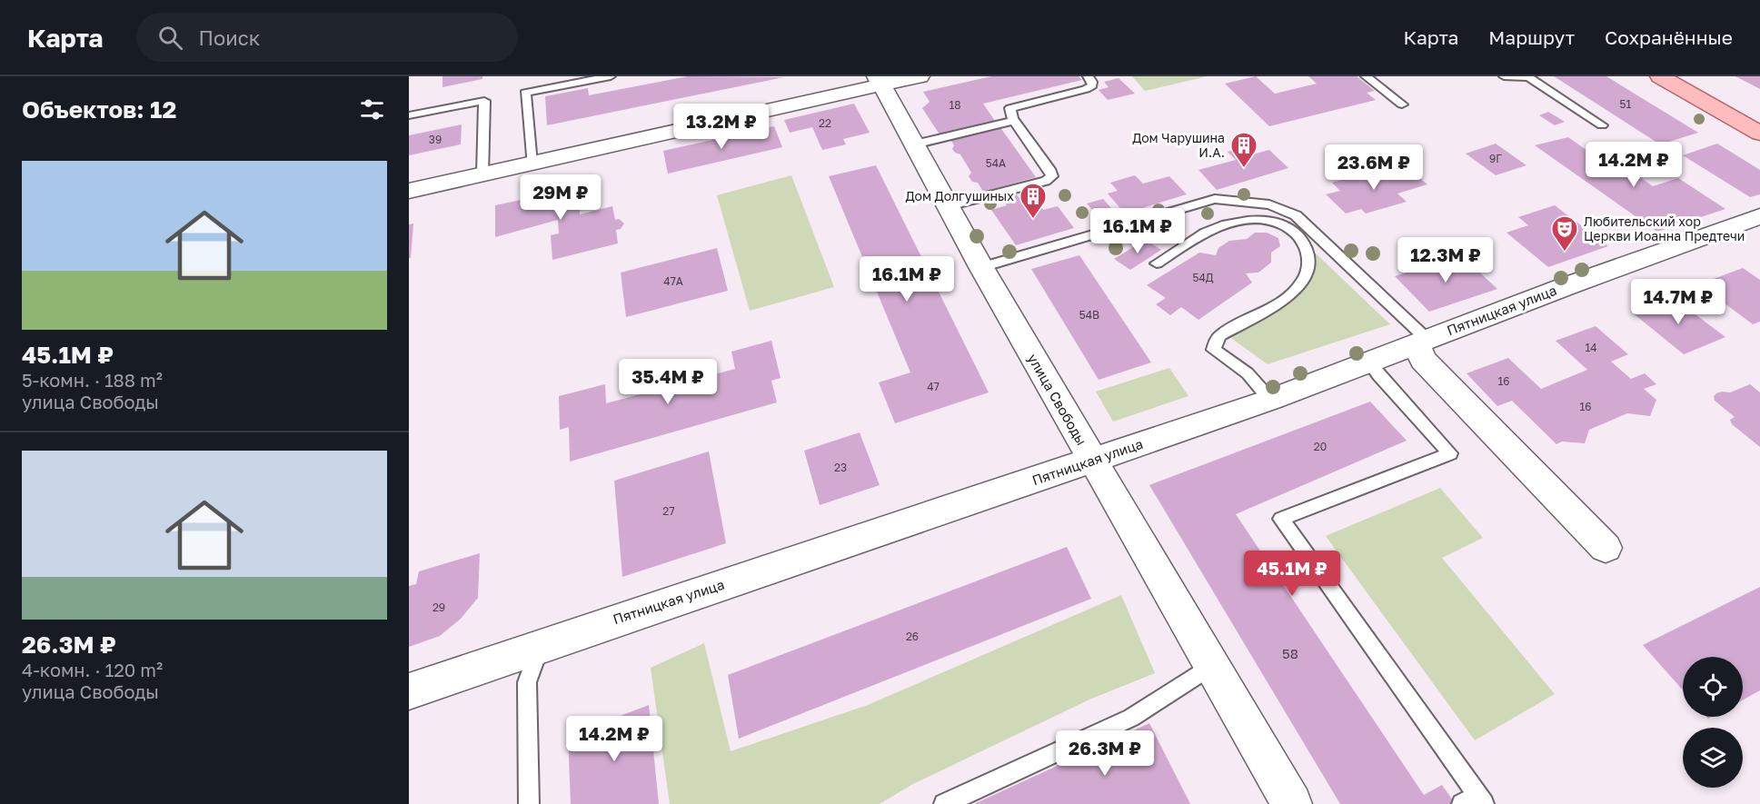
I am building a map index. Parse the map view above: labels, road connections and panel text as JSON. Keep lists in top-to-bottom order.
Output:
{
  "streets": {
    "street": ["Пятницкая улица", "улица Свободы"]
  },
  "crossings": [
    ["Пятницкая улица", "улица Свободы"]
  ],
  "places": {
    "building": ["Дом Чарушина И.А.", "Дом Долгушиных"],
    "theatre": ["Любительский хор Церкви Иоанна Предтечи"]
  },
  "house_numbers": [
    "51",
    "18",
    "22",
    "39",
    "9Г",
    "54А",
    "54Д",
    "47А",
    "54В",
    "14",
    "16",
    "47",
    "16",
    "20",
    "23",
    "27",
    "29",
    "26",
    "58"
  ],
  "page": {
    "header": "Карта",
    "search": "Поиск",
    "nav": ["Карта", "Маршрут", "Сохранённые"],
    "heading": "Объектов: 12",
    "price": [
      "13.2M ₽",
      "14.2M ₽",
      "23.6M ₽",
      "29M ₽",
      "16.1M ₽",
      "12.3M ₽",
      "16.1M ₽",
      "14.7M ₽",
      "35.4M ₽",
      "45.1M ₽",
      "14.2M ₽",
      "26.3M ₽"
    ],
    "list": [
      {
        "name": "45.1M ₽",
        "note": "5-комн. · 188 m² · улица Свободы"
      },
      {
        "name": "26.3M ₽",
        "note": "4-комн. · 120 m² · улица Свободы"
      }
    ]
  }
}
